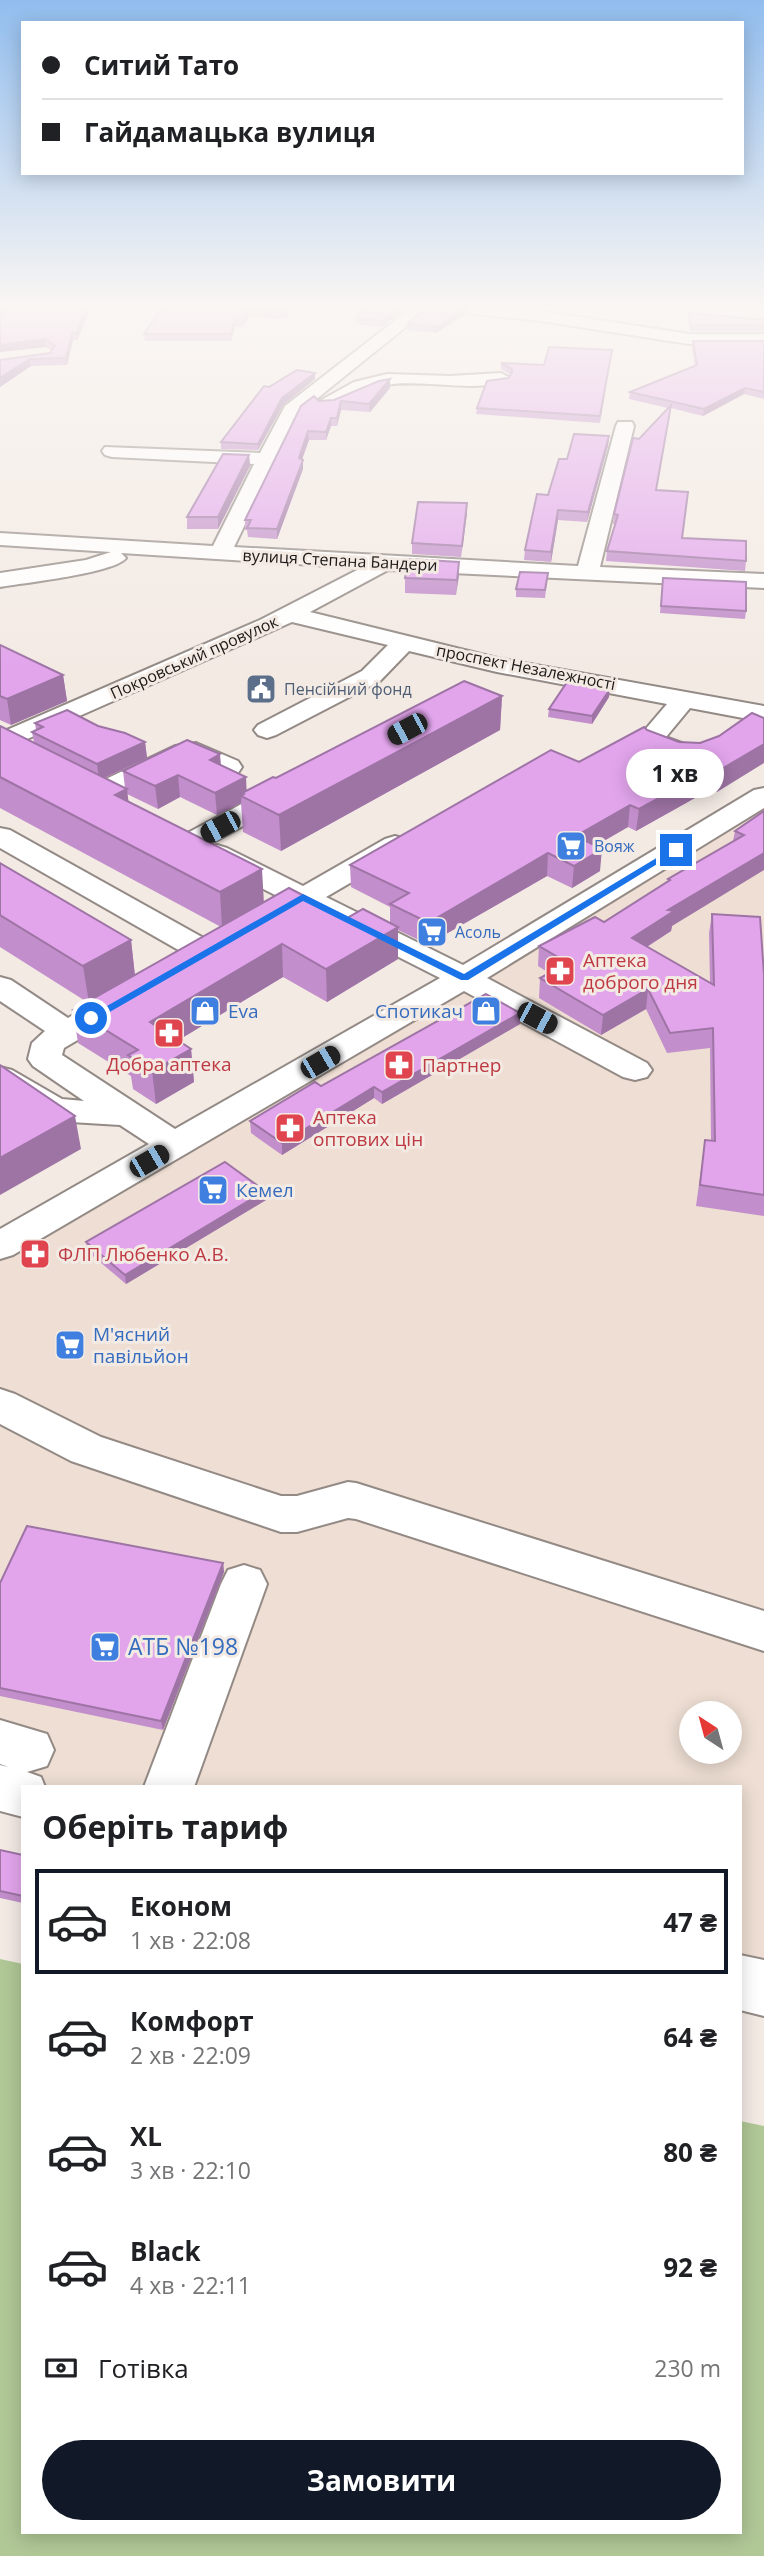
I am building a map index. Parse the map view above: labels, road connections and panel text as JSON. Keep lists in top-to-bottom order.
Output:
{
  "streets": {
    "street": ["вулиця Степана Бандери", "Покровський провулок", "проспект Незалежності"]
  },
  "crossings": [
    ["вулиця Степана Бандери", "Покровський провулок"],
    ["Покровський провулок", "проспект Незалежності"]
  ],
  "places": {
    "public building": ["Пенсійний фонд"],
    "supermarket": [
      "Вояж",
      "Асоль",
      "Кемел",
      "М'ясний павільйон",
      "АТБ №198"
    ],
    "pharmacy": [
      "Аптека доброго дня",
      "Добра аптека",
      "Партнер",
      "Аптека оптових цін",
      "ФЛП Любенко А.В."
    ],
    "shop": ["Eva", "Спотикач"]
  },
  "north": "top left",
  "page": {
    "banner": ["Ситий Тато", "Гайдамацька вулиця"],
    "bubble": "1 хв",
    "heading": "Оберіть тариф",
    "list": [
      {
        "name": "Економ",
        "note": "1 хв · 22:08",
        "value": "47 ₴"
      },
      {
        "name": "Комфорт",
        "note": "2 хв · 22:09",
        "value": "64 ₴"
      },
      {
        "name": "XL",
        "note": "3 хв · 22:10",
        "value": "80 ₴"
      },
      {
        "name": "Black",
        "note": "4 хв · 22:11",
        "value": "92 ₴"
      }
    ],
    "pay": ["Готівка", "230 m"],
    "buttons": "Замовити"
  }
}
